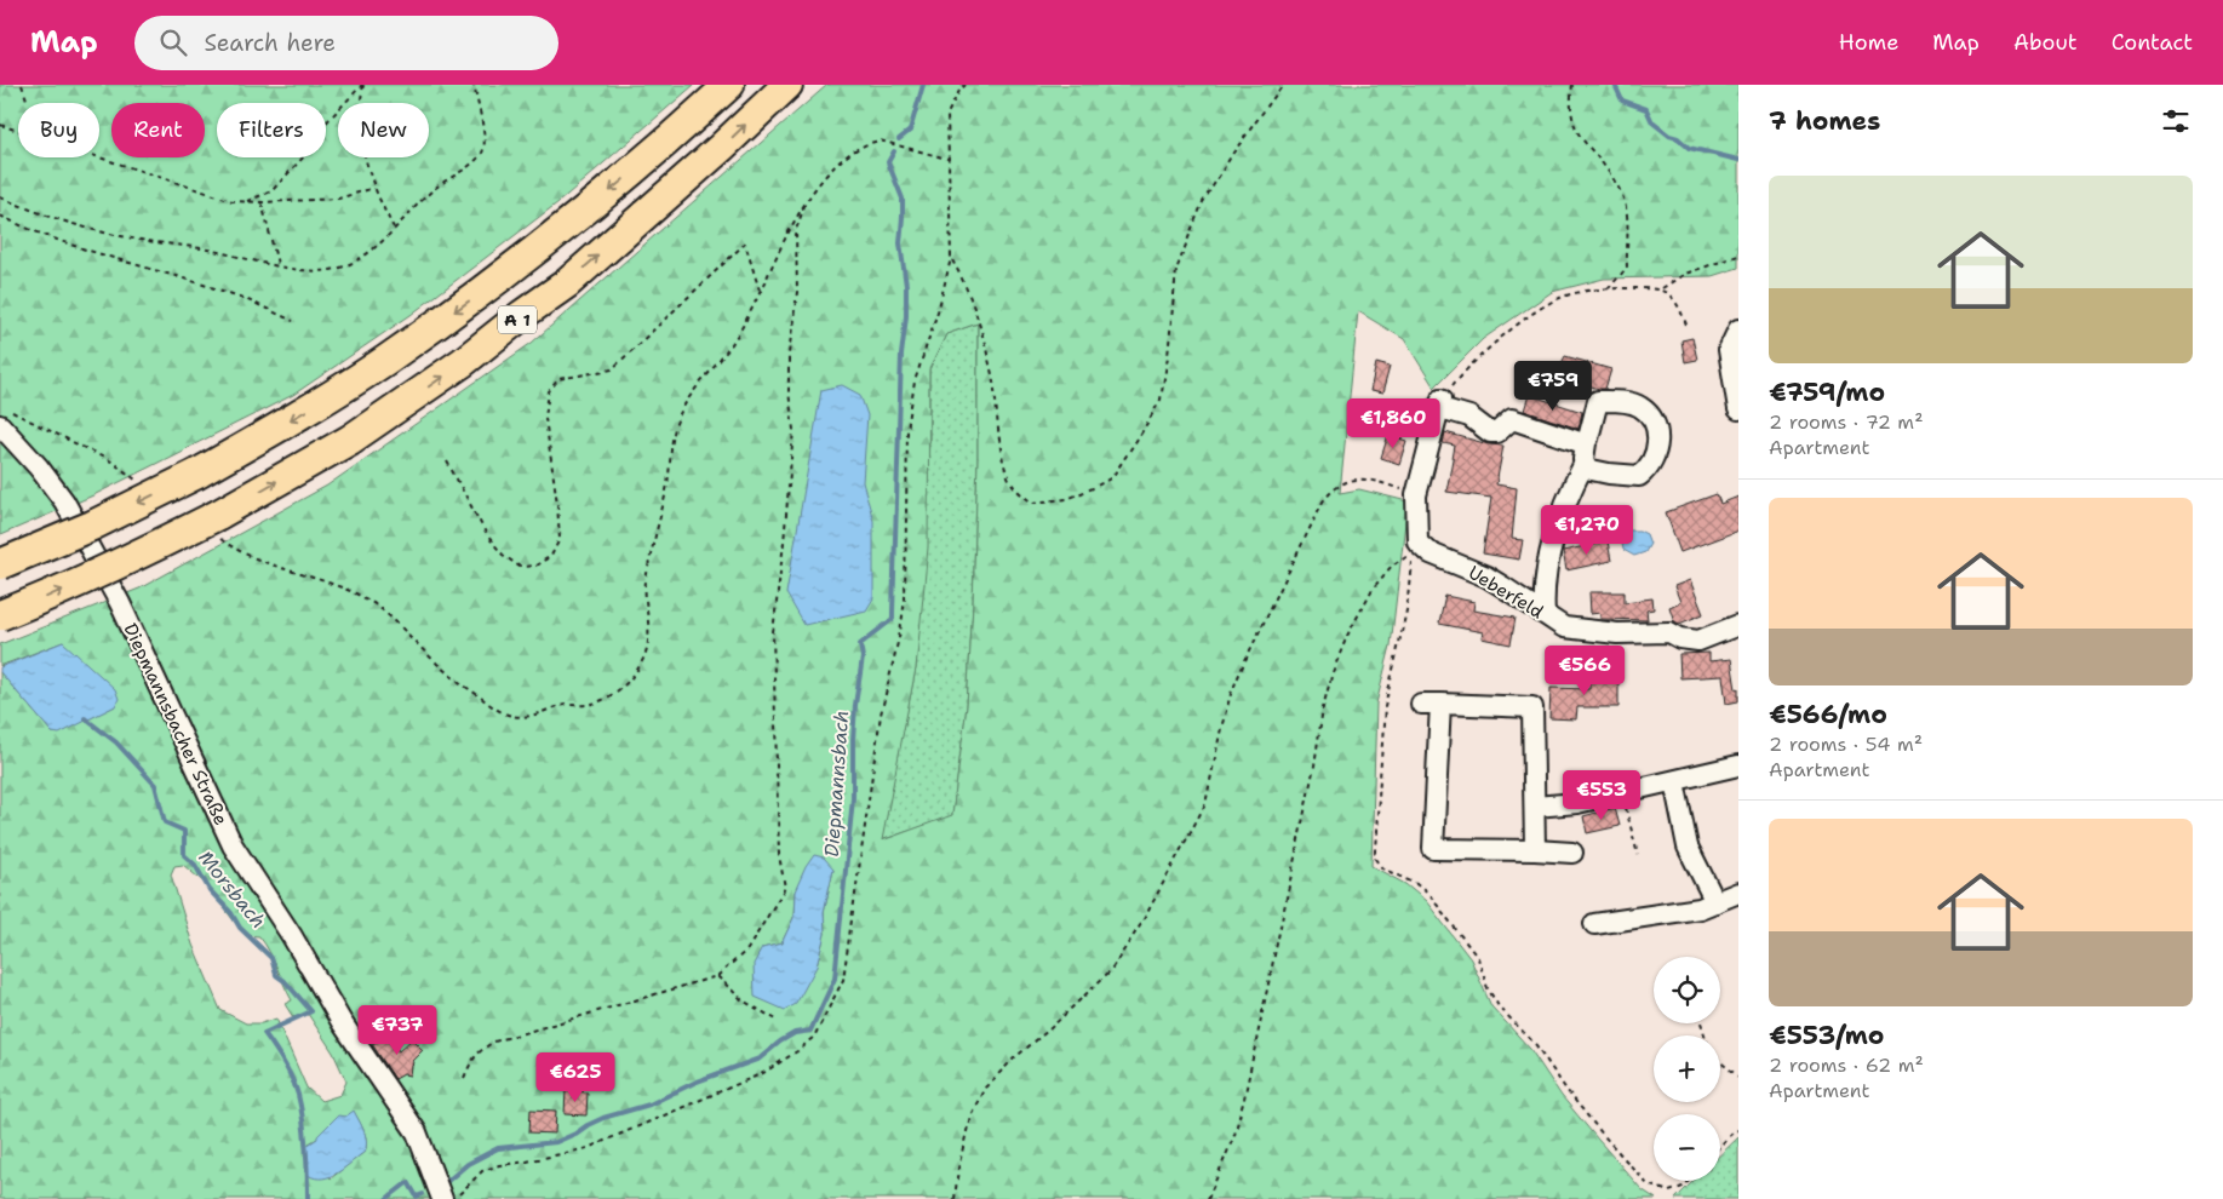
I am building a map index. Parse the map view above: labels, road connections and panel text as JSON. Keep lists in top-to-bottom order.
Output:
{
  "streets": {
    "highway": ["A 1"],
    "street": ["Ueberfeld", "Diepmannsbacher Straße"]
  },
  "water": ["Diepmannsbach", "Morsbach"],
  "page": {
    "header": "Map",
    "search": "Search here",
    "nav": [
      "Home",
      "Map",
      "About",
      "Contact"
    ],
    "heading": "7 homes",
    "chip": [
      "Buy",
      "Rent",
      "Filters",
      "New"
    ],
    "list": [
      {
        "name": "€759/mo",
        "note": "2 rooms · 72 m² · Apartment"
      },
      {
        "name": "€566/mo",
        "note": "2 rooms · 54 m² · Apartment"
      },
      {
        "name": "€553/mo",
        "note": "2 rooms · 62 m² · Apartment"
      }
    ],
    "price": [
      "€759",
      "€1,860",
      "€1,270",
      "€566",
      "€553",
      "€737",
      "€625"
    ],
    "map_buttons": ["+", "−"]
  }
}
